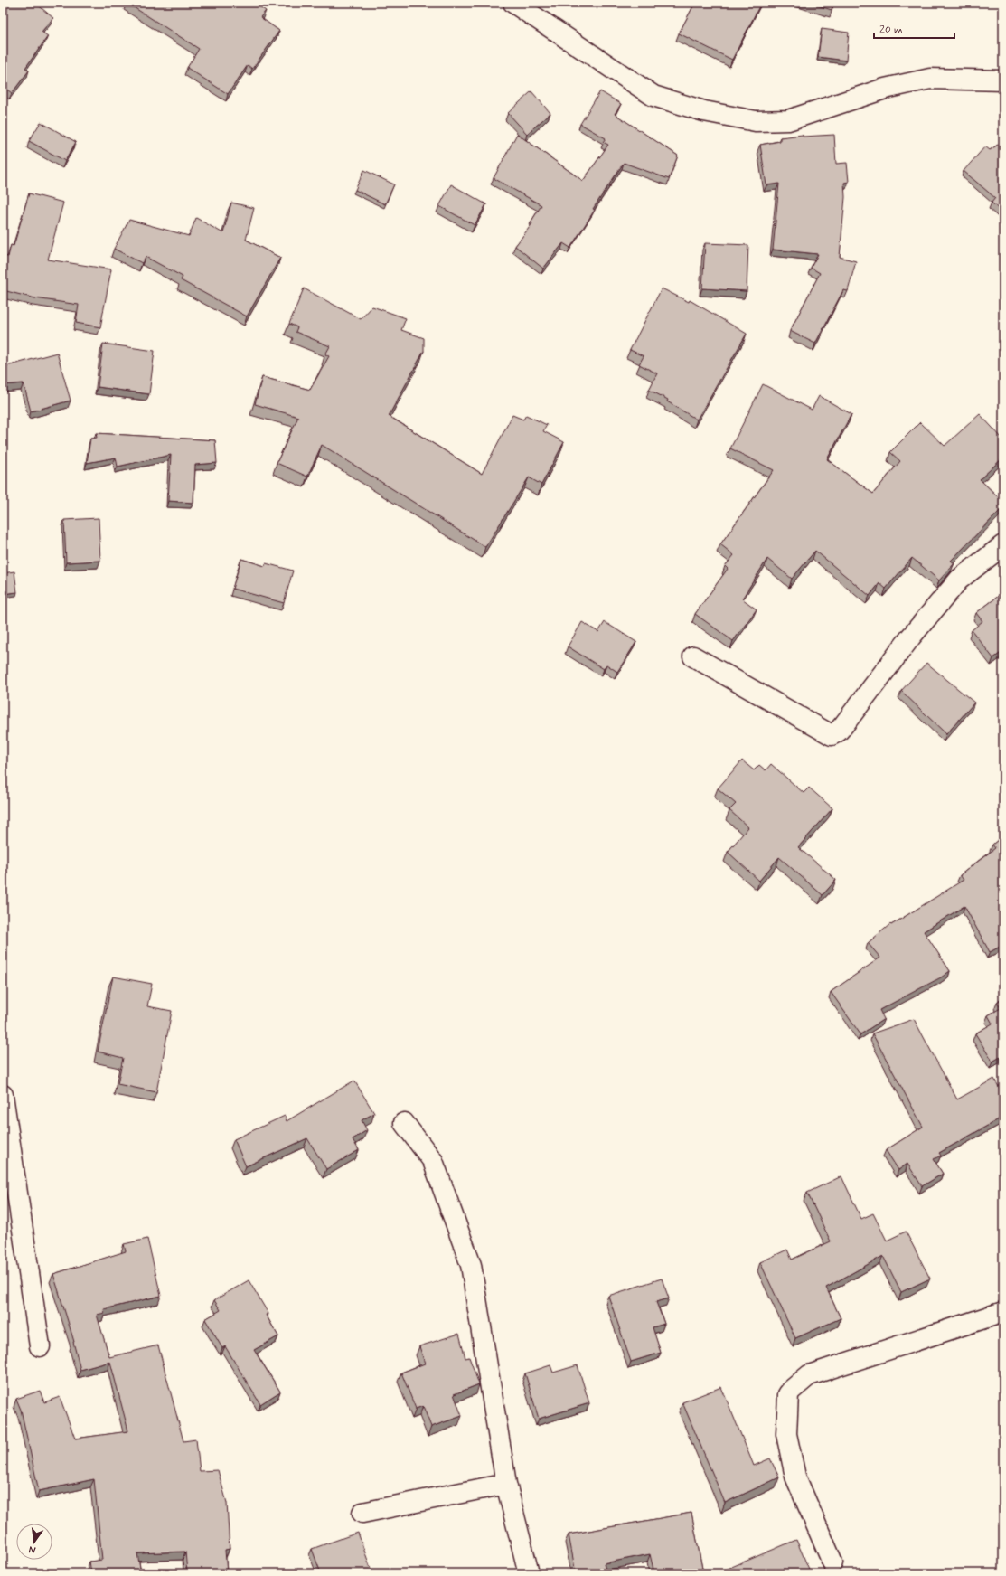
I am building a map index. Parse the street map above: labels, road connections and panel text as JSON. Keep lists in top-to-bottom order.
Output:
{
  "scale_bar": "20 m",
  "north": "bottom"
}
